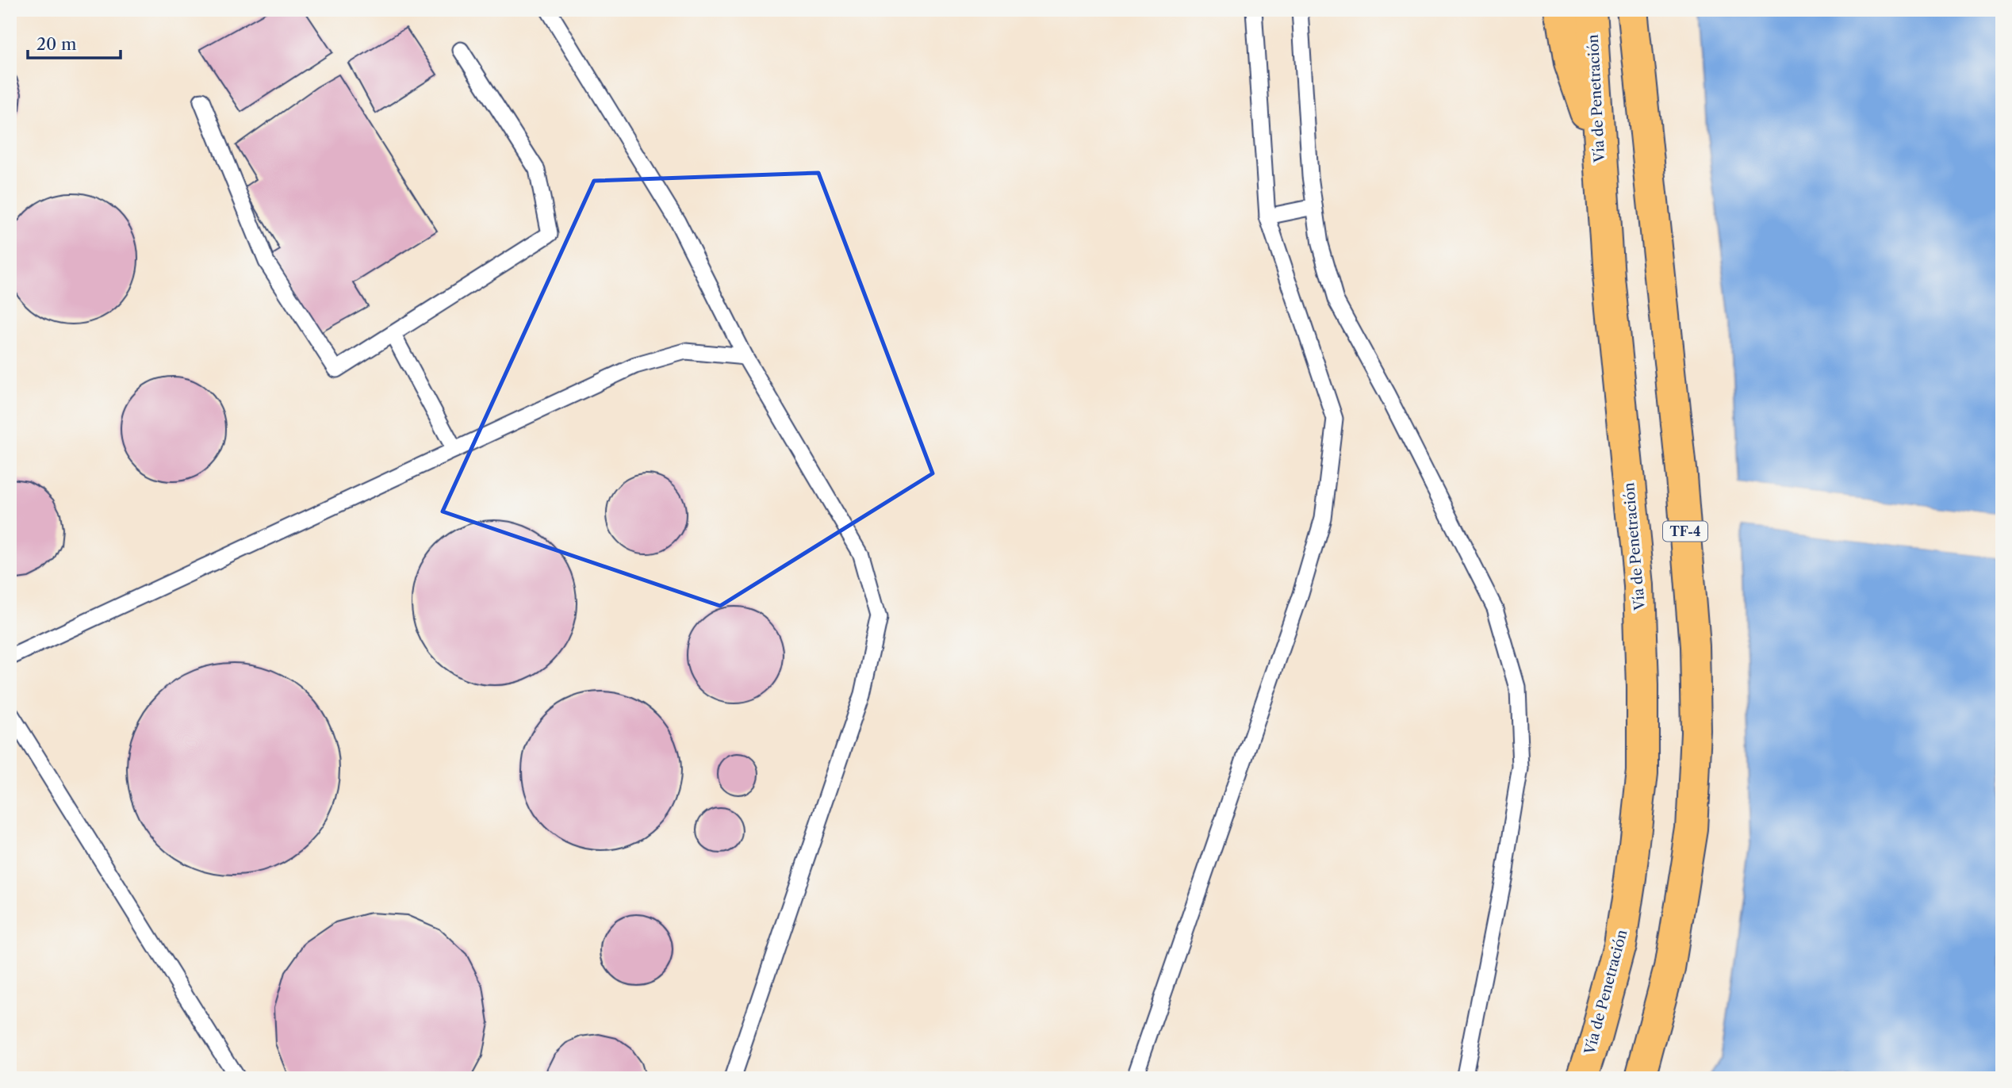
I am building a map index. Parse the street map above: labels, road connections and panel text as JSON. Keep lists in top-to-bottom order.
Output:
{
  "streets": {
    "highway": ["Vía de Penetración", "TF-4"]
  },
  "scale_bar": "20 m"
}
